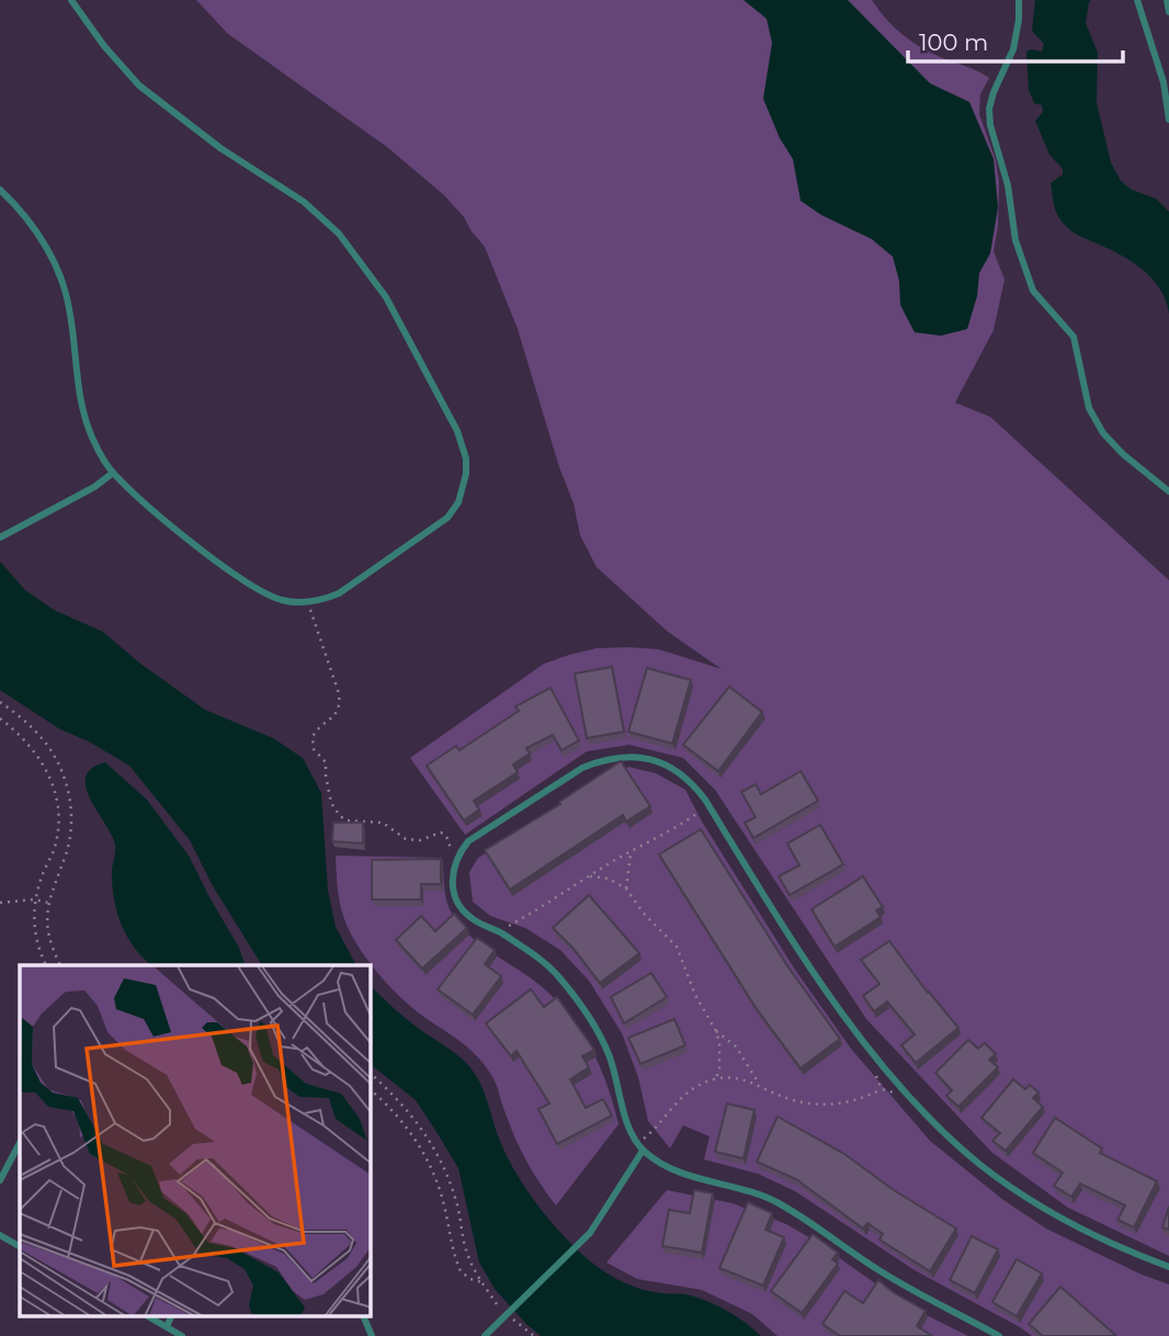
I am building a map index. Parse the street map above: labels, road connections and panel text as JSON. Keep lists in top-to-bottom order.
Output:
{
  "scale_bar": "100 m"
}
